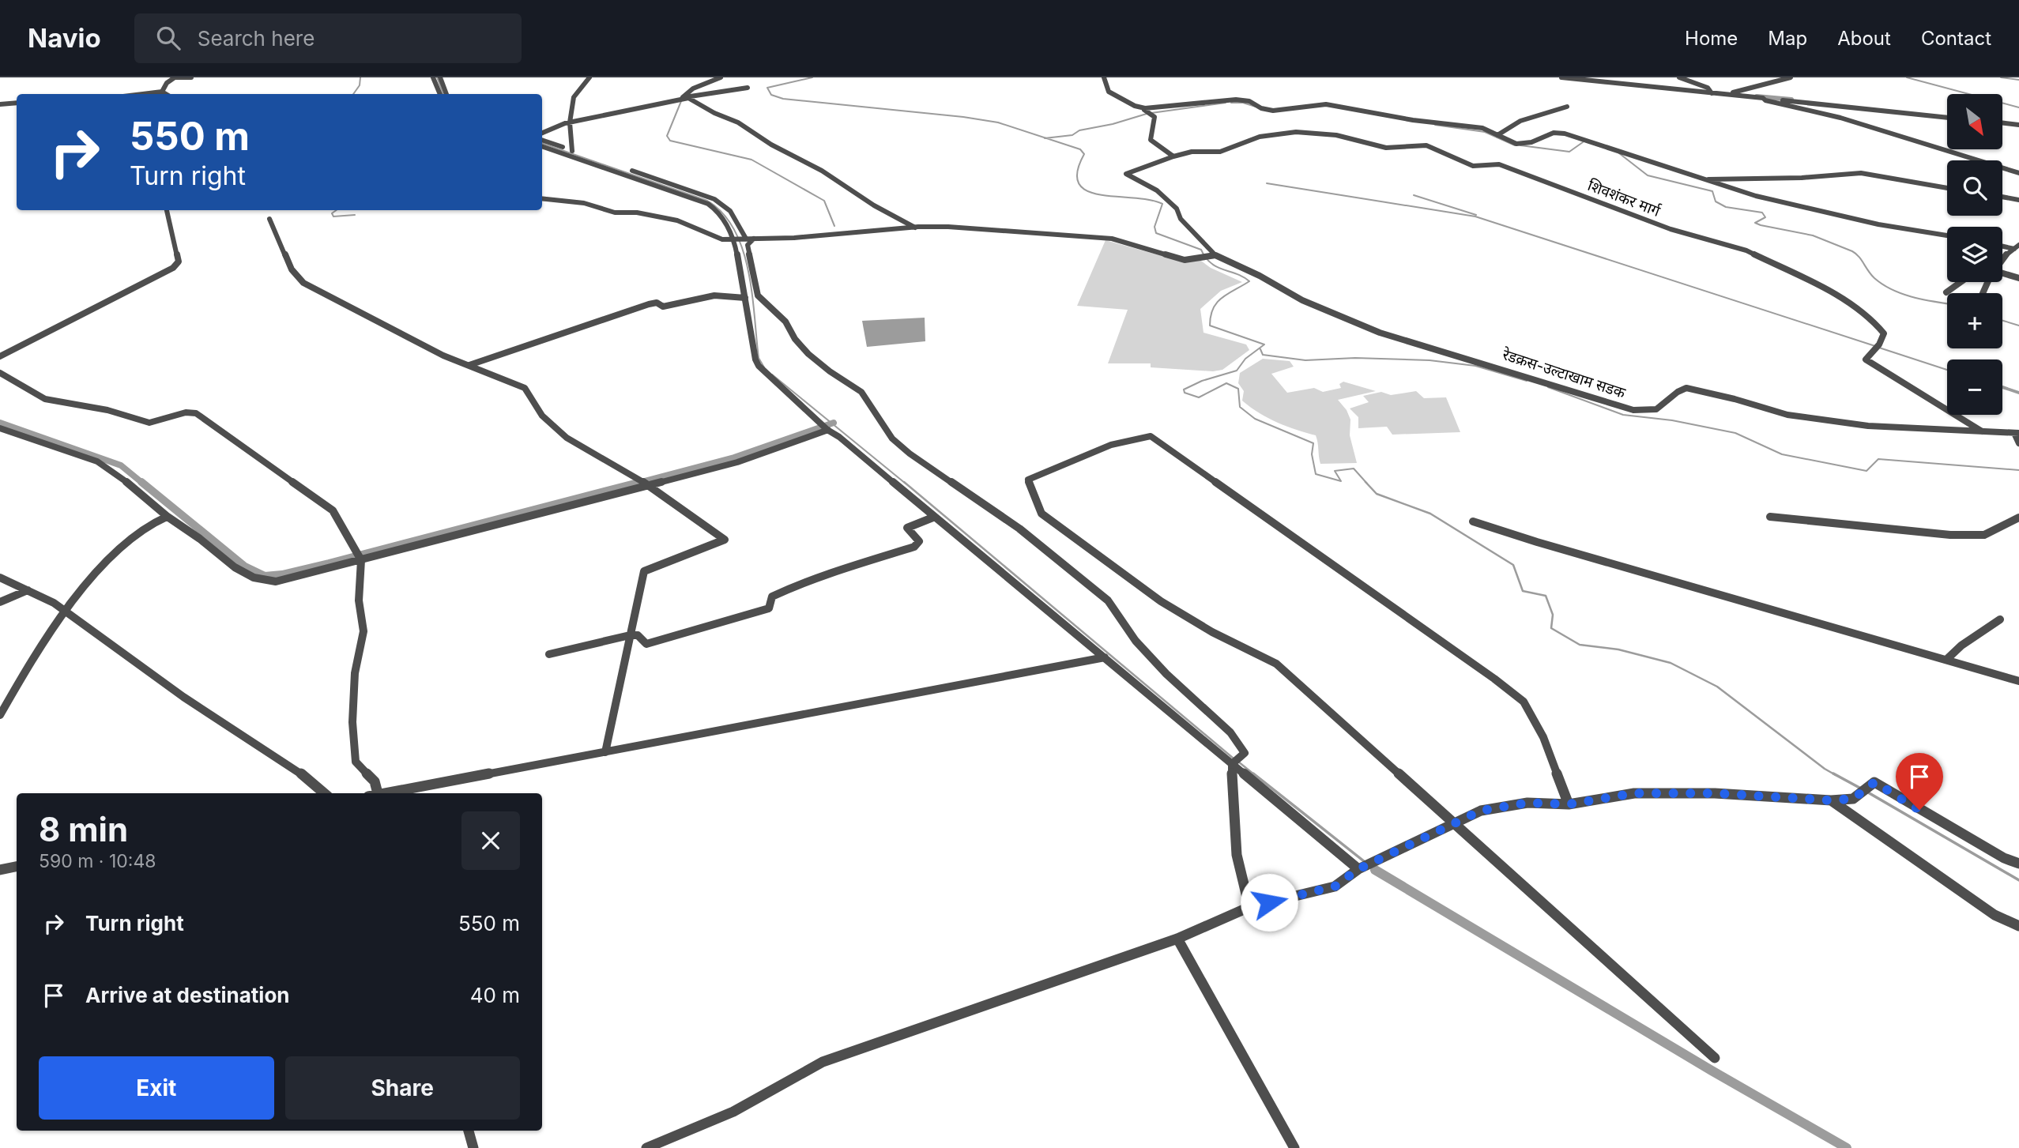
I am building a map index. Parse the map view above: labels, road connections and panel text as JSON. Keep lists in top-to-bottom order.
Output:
{
  "streets": {
    "street": ["शिवशंकर मार्ग", "रेडक्रस-उल्टाखाम सडक"]
  },
  "crossings": [
    ["शिवशंकर मार्ग", "रेडक्रस-उल्टाखाम सडक"]
  ],
  "north": "bottom right",
  "page": {
    "header": "Navio",
    "search": "Search here",
    "nav": [
      "Home",
      "Map",
      "About",
      "Contact"
    ],
    "map_buttons": ["+", "−"],
    "turn": ["550 m", "Turn right"],
    "heading": ["8 min", "590 m · 10:48"],
    "list": [
      {
        "name": "Turn right",
        "value": "550 m"
      },
      {
        "name": "Arrive at destination",
        "value": "40 m"
      }
    ],
    "buttons": ["Exit", "Share"]
  }
}
